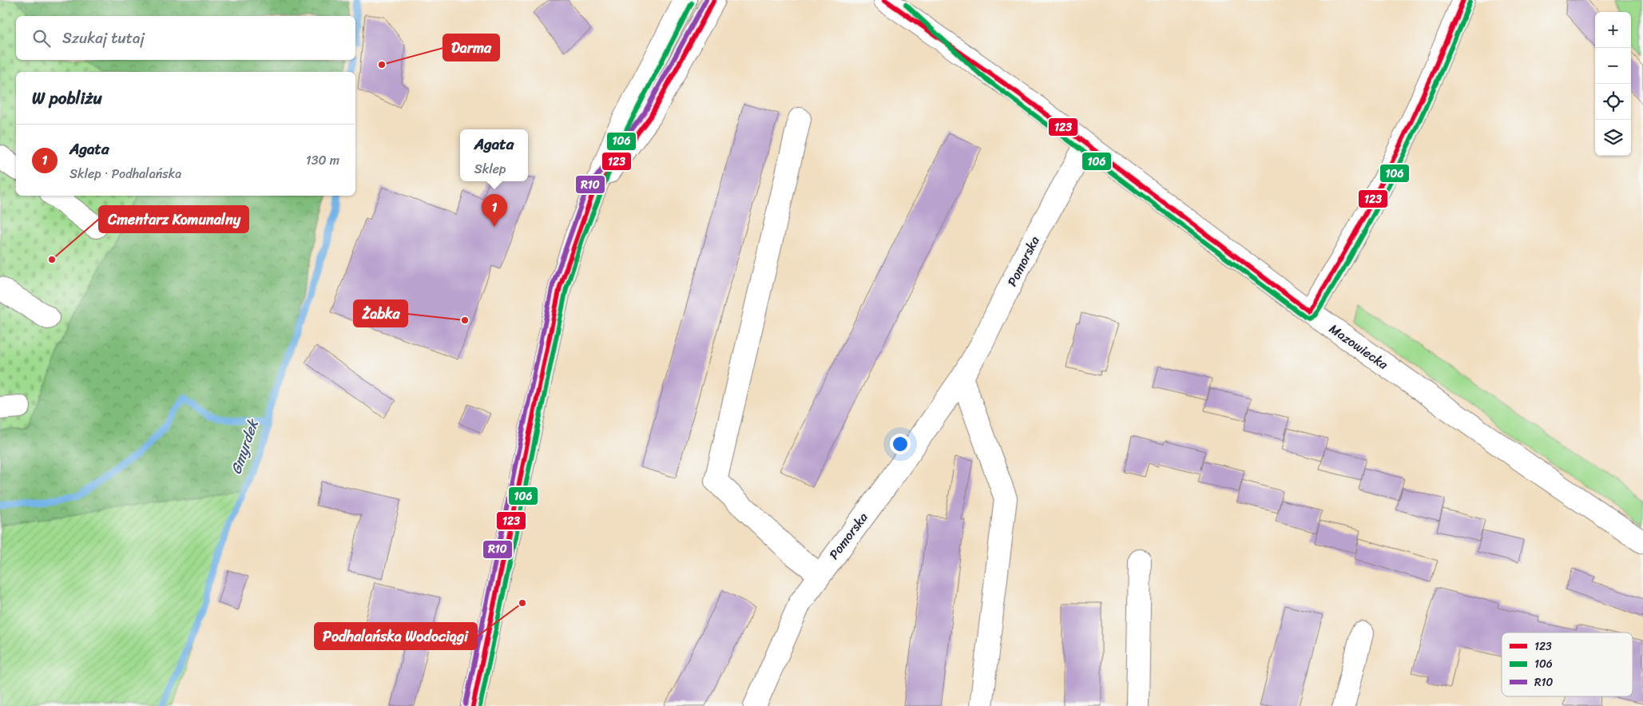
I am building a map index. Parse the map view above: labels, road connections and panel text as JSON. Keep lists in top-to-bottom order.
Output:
{
  "streets": {
    "street": ["Pomorska", "Mazowiecka"]
  },
  "crossings": [
    ["Pomorska", "Mazowiecka"]
  ],
  "water": ["Gmyrdek"],
  "places": [
    "Darma",
    "Cmentarz Komunalny",
    "Żabka",
    "Podhalańska Wodociągi"
  ],
  "lines": ["transit line 123", "transit line R10", "transit line 106"],
  "legend": ["123", "106", "R10"],
  "page": {
    "map_buttons": ["+", "−"],
    "search": "Szukaj tutaj",
    "heading": "W pobliżu",
    "list": [
      {
        "mark": "1",
        "name": "Agata",
        "note": "Sklep · Podhalańska",
        "value": "130 m"
      }
    ],
    "popup": ["Agata", "Sklep"],
    "pins": "1"
  }
}
